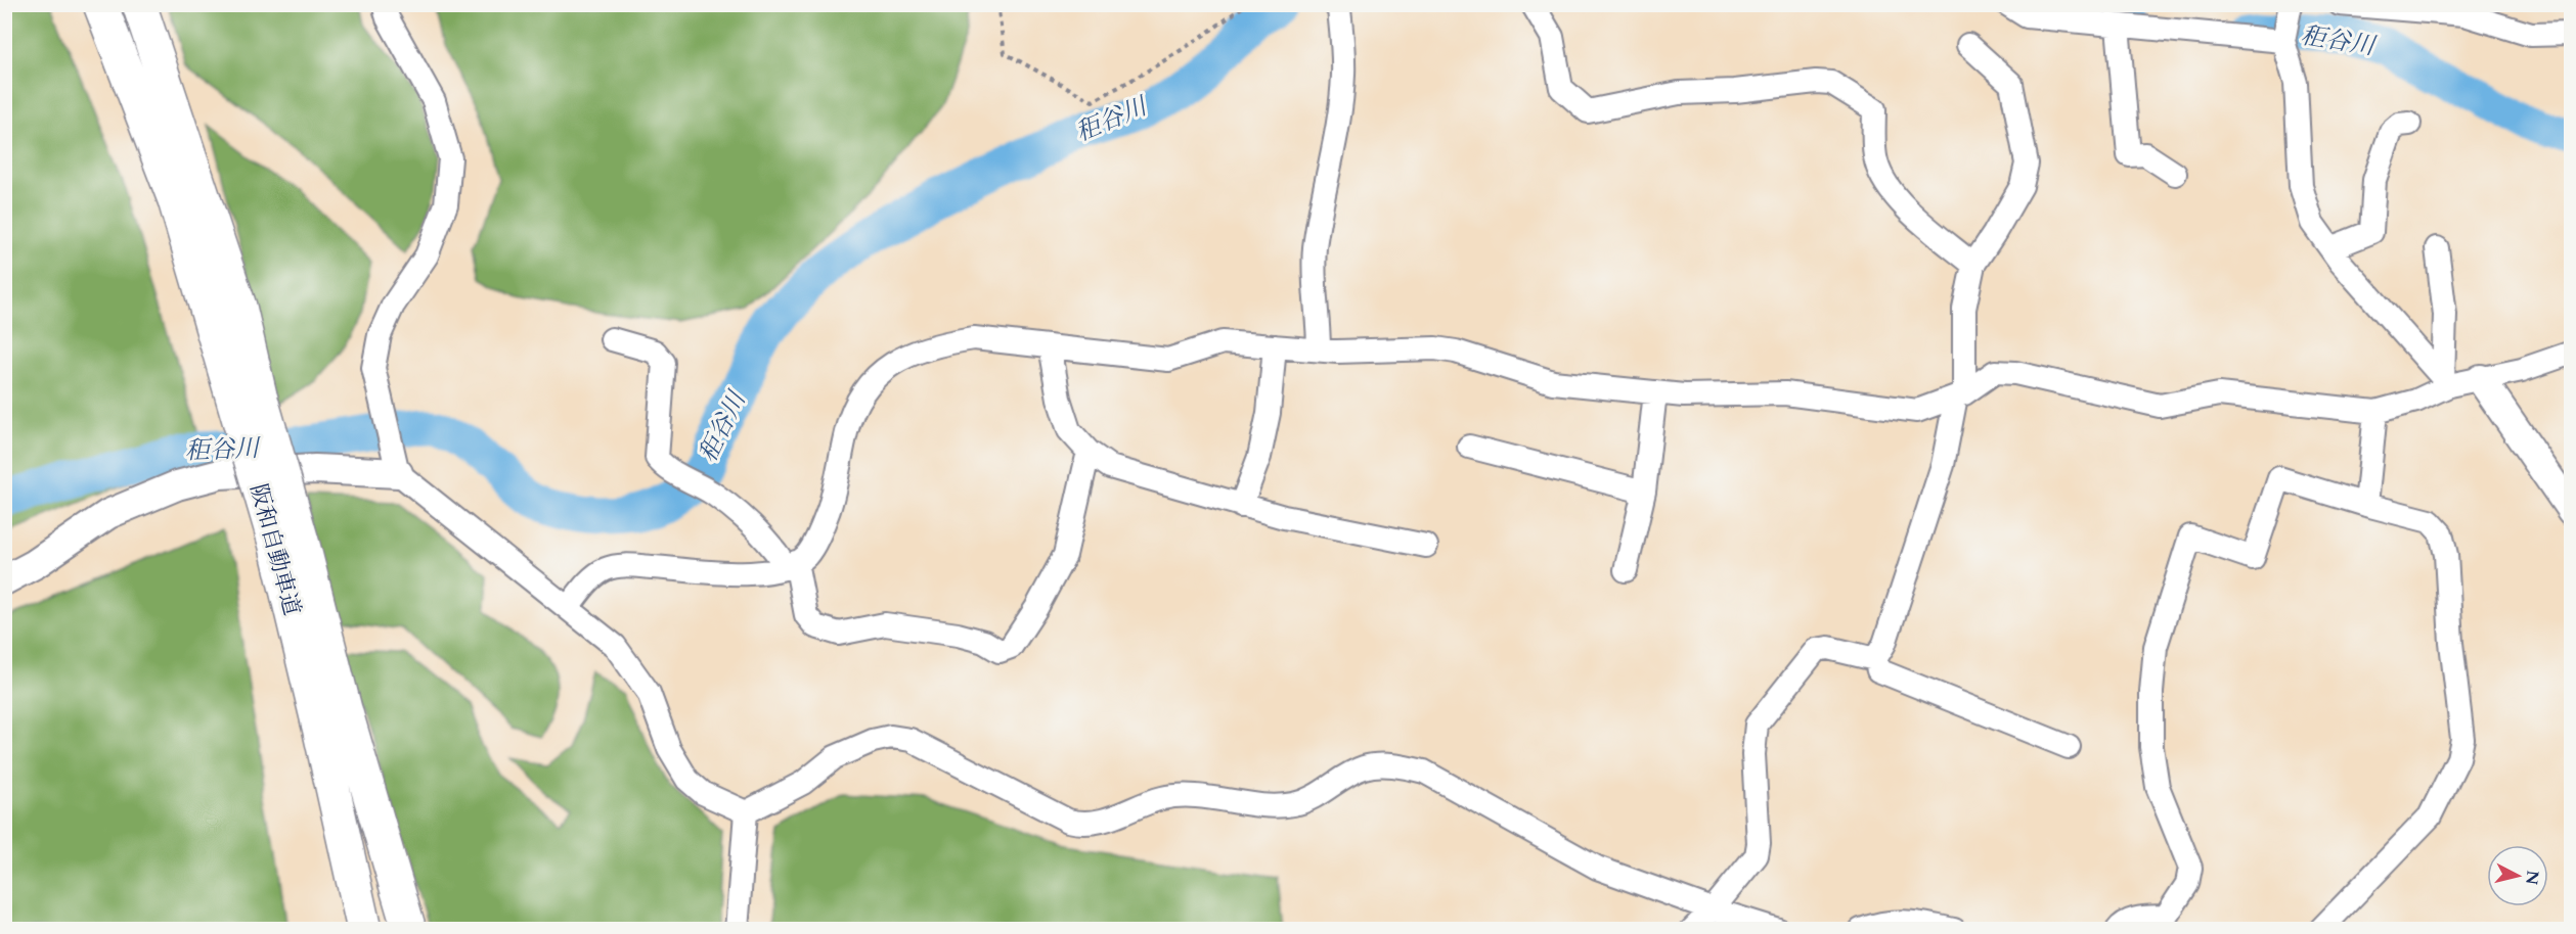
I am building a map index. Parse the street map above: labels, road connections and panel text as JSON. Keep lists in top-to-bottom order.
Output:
{
  "streets": {
    "highway": ["阪和自動車道"]
  },
  "water": ["秬谷川"],
  "north": "right"
}
